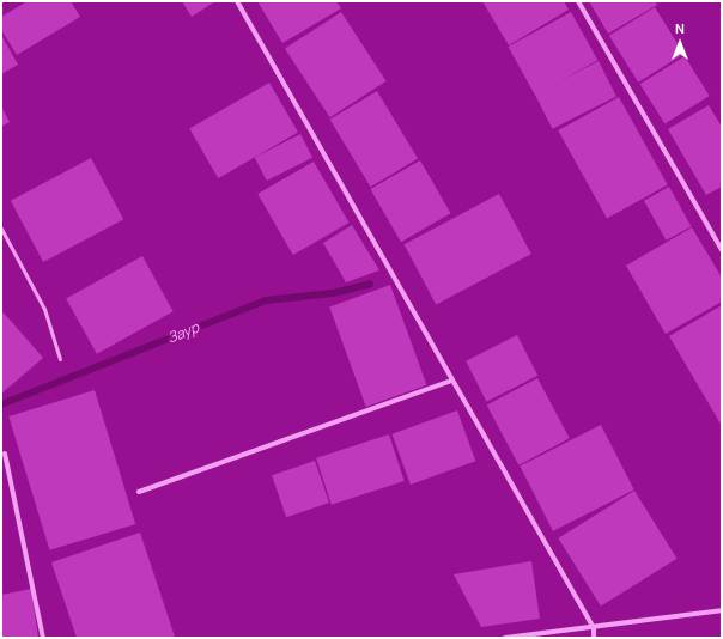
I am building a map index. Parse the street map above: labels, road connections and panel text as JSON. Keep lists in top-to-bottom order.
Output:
{
  "water": ["Заур"],
  "north": "top"
}
